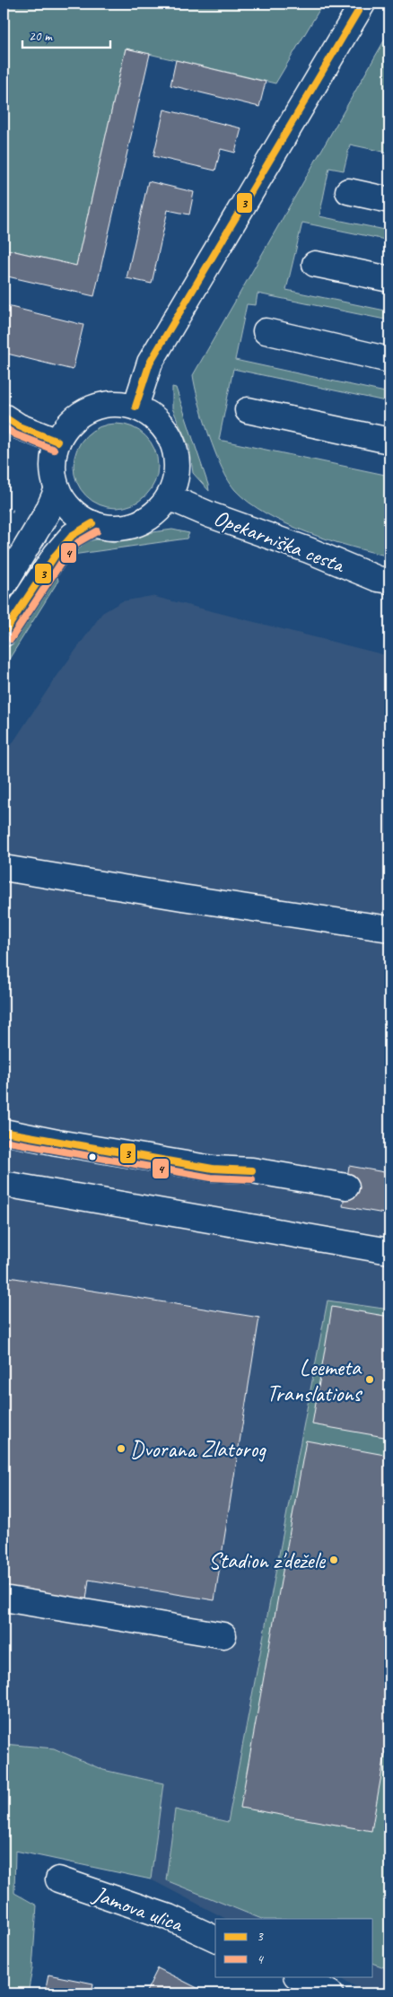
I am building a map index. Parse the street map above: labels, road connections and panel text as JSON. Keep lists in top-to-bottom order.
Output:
{
  "streets": {
    "street": ["Opekarniška cesta", "Jamova ulica"]
  },
  "places": ["Leemeta Translations", "Dvorana Zlatorog", "Stadion z'dežele"],
  "lines": ["transit line 3", "transit line 4"],
  "legend": ["3", "4"],
  "scale_bar": "20 m"
}
